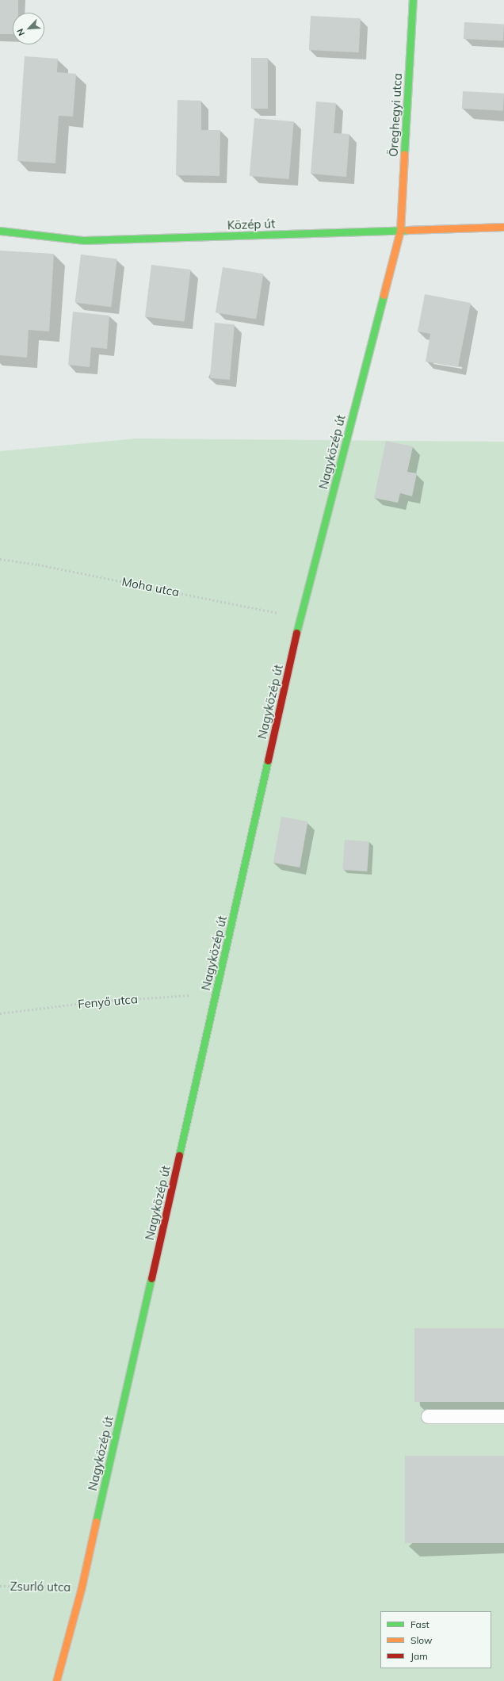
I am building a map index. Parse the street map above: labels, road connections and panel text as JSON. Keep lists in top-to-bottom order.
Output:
{
  "streets": {
    "street": ["Öreghegyi utca", "Közép út", "Nagyközép út"],
    "path": ["Moha utca", "Fenyő utca", "Zsurló utca"]
  },
  "crossings": [
    ["Öreghegyi utca", "Közép út"],
    ["Öreghegyi utca", "Nagyközép út"],
    ["Közép út", "Nagyközép út"],
    ["Nagyközép út", "Moha utca"],
    ["Nagyközép út", "Fenyő utca"],
    ["Nagyközép út", "Zsurló utca"]
  ],
  "legend": ["Fast", "Slow", "Jam"],
  "north": "bottom left"
}
